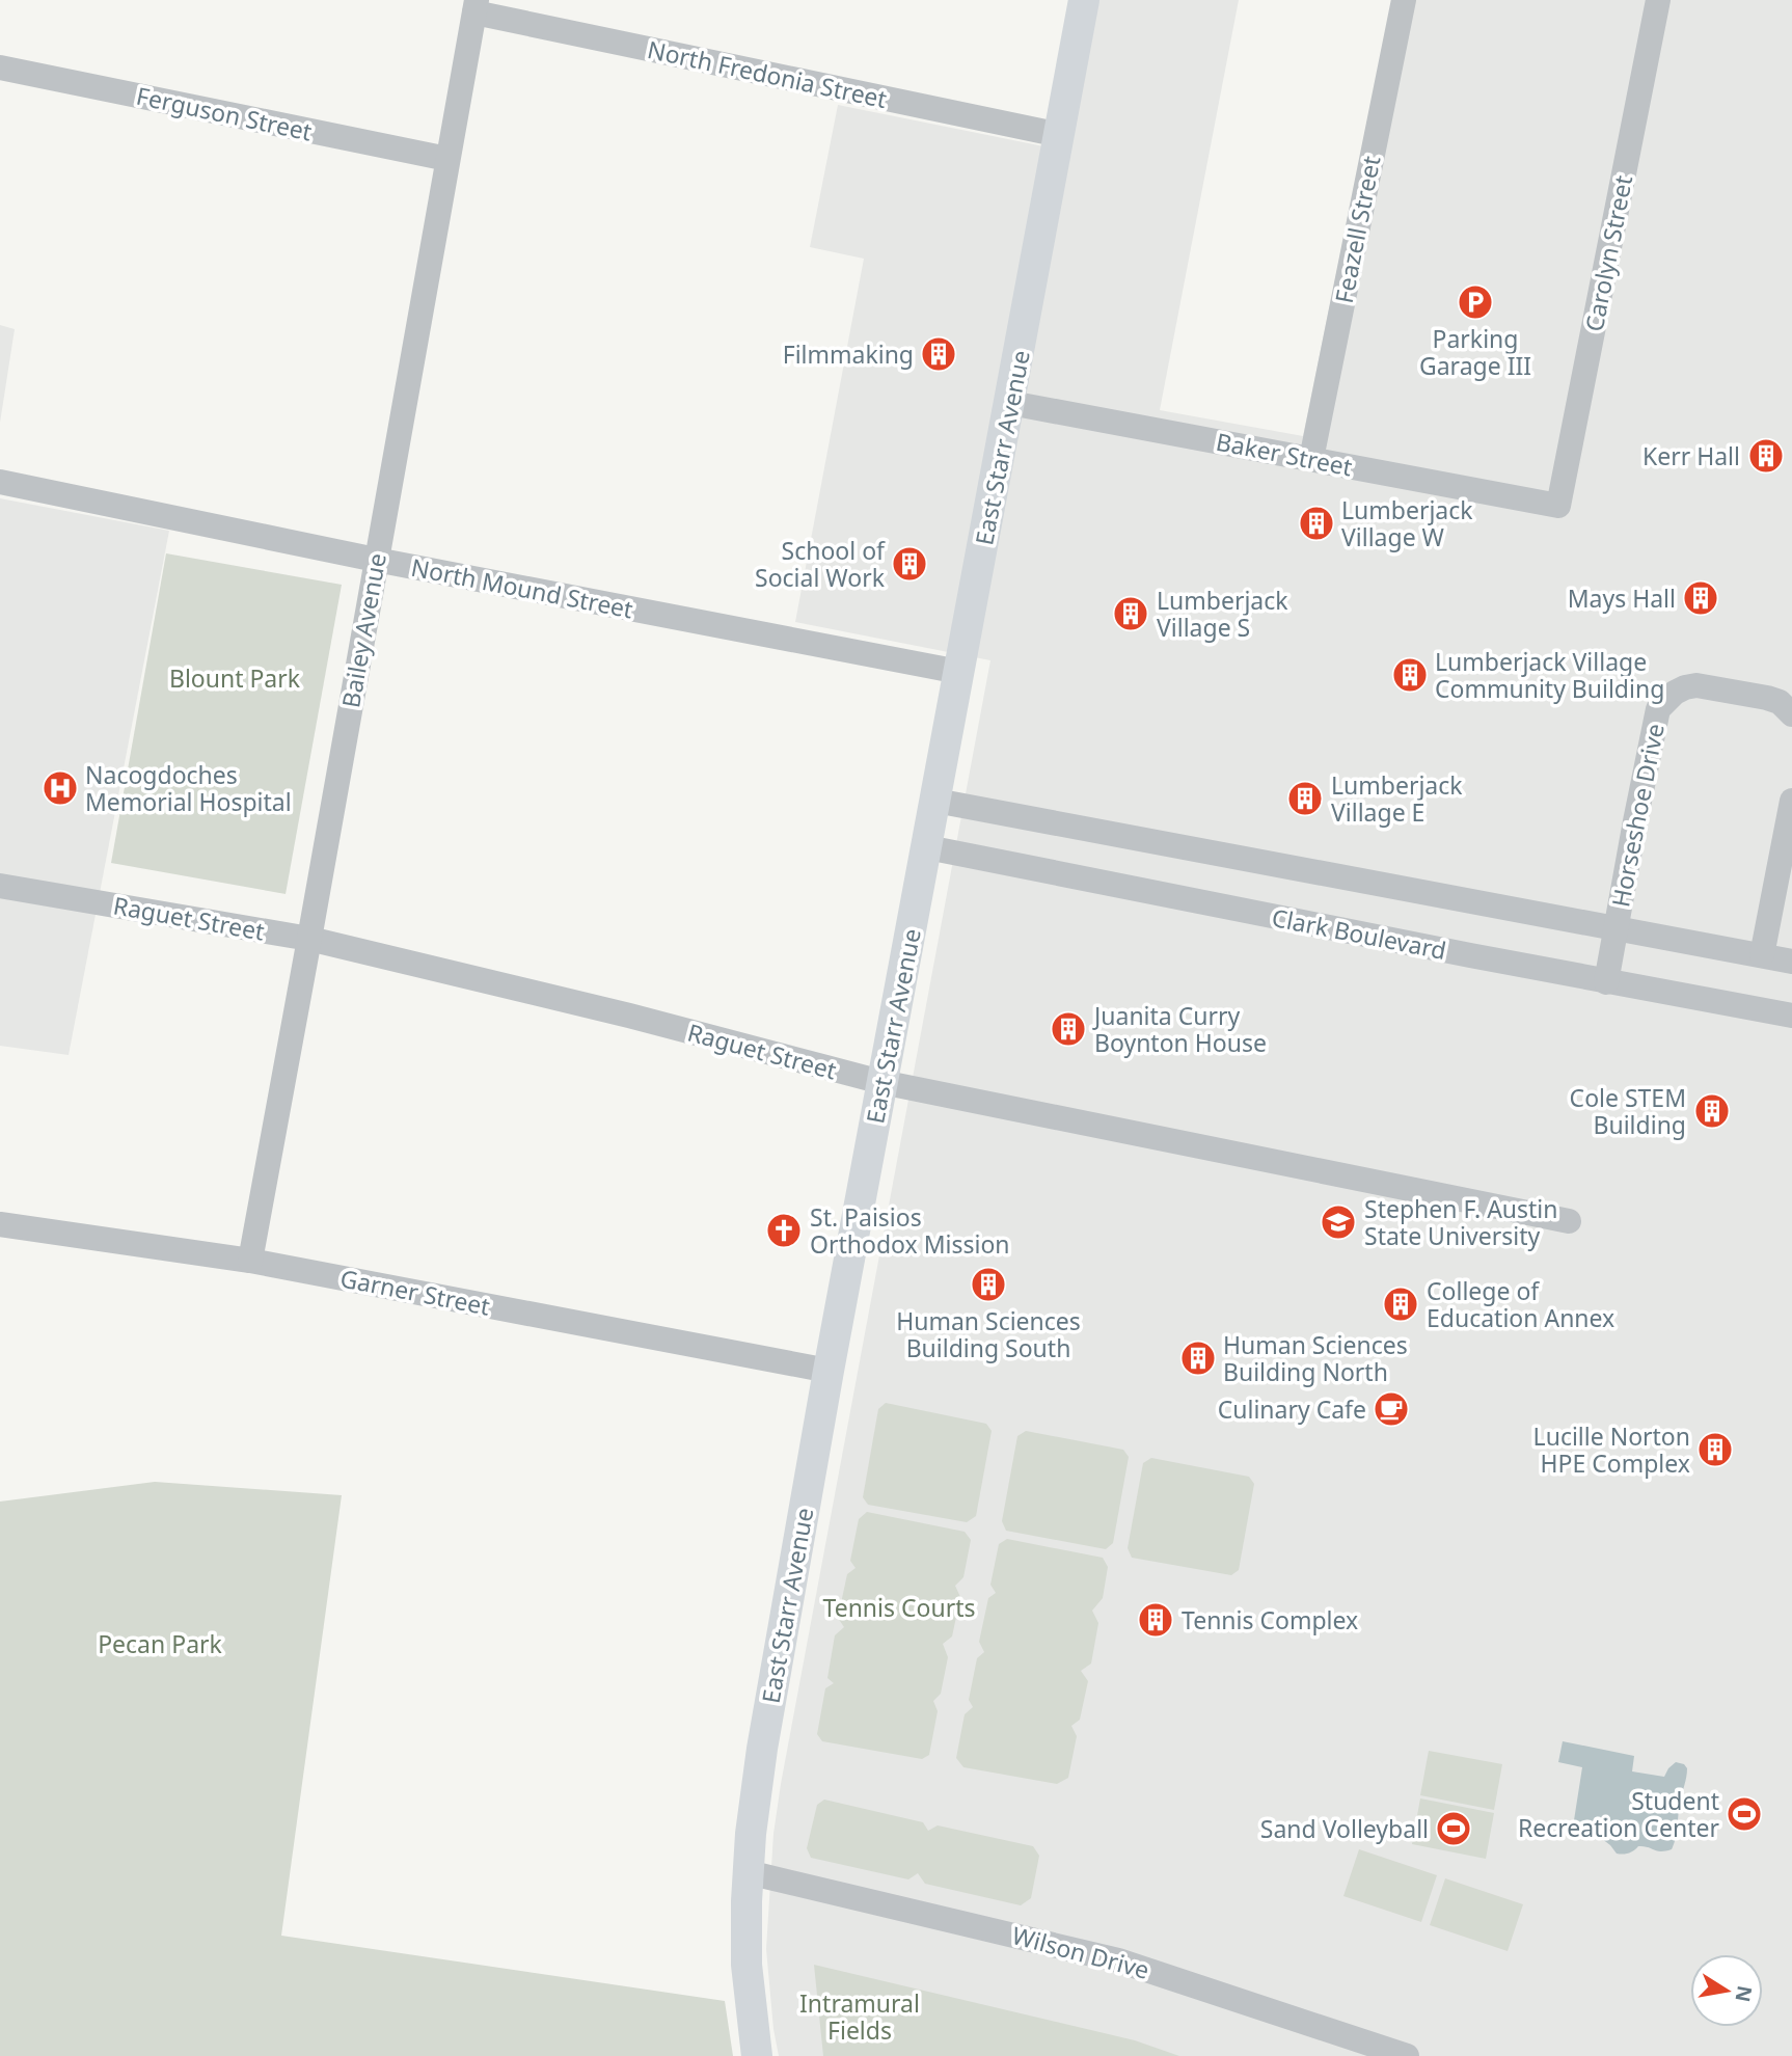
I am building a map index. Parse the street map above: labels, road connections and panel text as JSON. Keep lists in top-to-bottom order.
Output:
{
  "streets": {
    "main road": ["East Starr Avenue"],
    "street": [
      "North Fredonia Street",
      "Ferguson Street",
      "Feazell Street",
      "Carolyn Street",
      "Baker Street",
      "North Mound Street",
      "Bailey Avenue",
      "Horseshoe Drive",
      "Raguet Street",
      "Clark Boulevard",
      "Garner Street",
      "Wilson Drive"
    ]
  },
  "crossings": [
    ["North Fredonia Street", "East Starr Avenue"],
    ["North Fredonia Street", "Bailey Avenue"],
    ["Ferguson Street", "Bailey Avenue"],
    ["Feazell Street", "Baker Street"],
    ["Carolyn Street", "Baker Street"],
    ["East Starr Avenue", "Baker Street"],
    ["East Starr Avenue", "North Mound Street"],
    ["East Starr Avenue", "Raguet Street"],
    ["East Starr Avenue", "Clark Boulevard"],
    ["East Starr Avenue", "Garner Street"],
    ["East Starr Avenue", "Wilson Drive"],
    ["North Mound Street", "Bailey Avenue"],
    ["Bailey Avenue", "Raguet Street"],
    ["Bailey Avenue", "Garner Street"],
    ["Horseshoe Drive", "Clark Boulevard"]
  ],
  "parks": [
    "Blount Park",
    "Tennis Courts",
    "Pecan Park",
    "Intramural Fields"
  ],
  "places": {
    "parking": ["Parking Garage III"],
    "building": [
      "Filmmaking",
      "Kerr Hall",
      "Lumberjack Village W",
      "School of Social Work",
      "Mays Hall",
      "Lumberjack Village S",
      "Lumberjack Village Community Building",
      "Lumberjack Village E",
      "Juanita Curry Boynton House",
      "Cole STEM Building",
      "Human Sciences Building South",
      "College of Education Annex",
      "Human Sciences Building North",
      "Lucille Norton HPE Complex",
      "Tennis Complex"
    ],
    "hospital": ["Nacogdoches Memorial Hospital"],
    "school or university": ["Stephen F. Austin State University"],
    "church": ["St. Paisios Orthodox Mission"],
    "cafe": ["Culinary Cafe"],
    "sports": ["Student Recreation Center", "Sand Volleyball"]
  },
  "north": "right"
}
